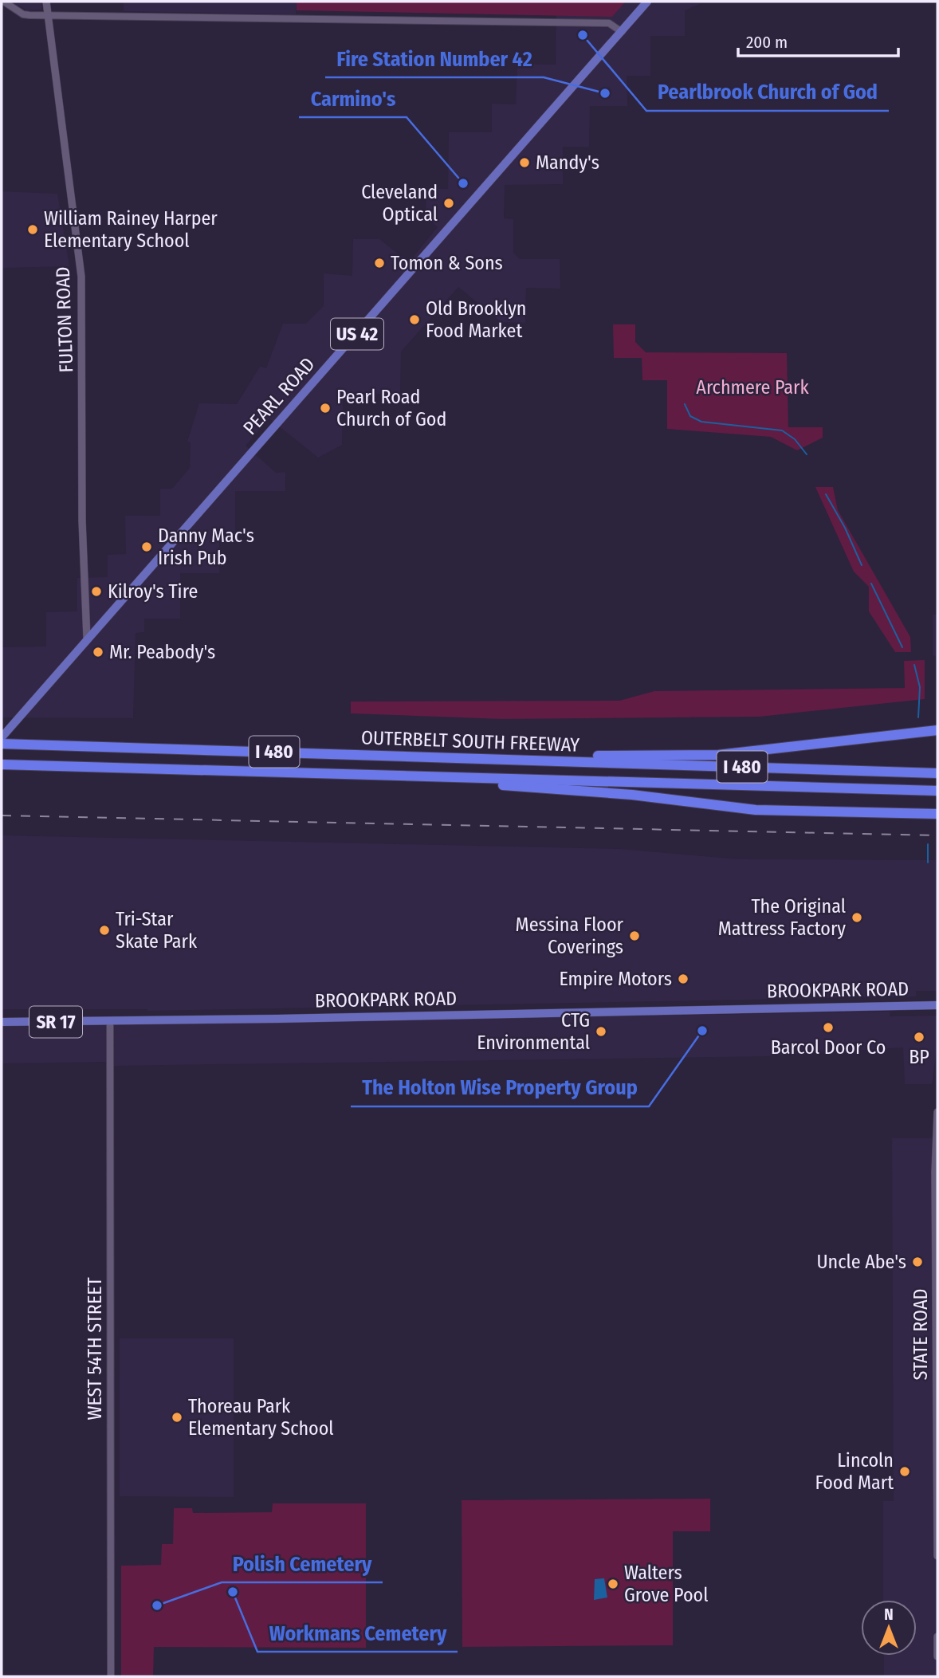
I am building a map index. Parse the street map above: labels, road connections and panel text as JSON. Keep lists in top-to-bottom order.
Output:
{
  "streets": {
    "highway": ["OUTERBELT SOUTH FREEWAY", "I 480"],
    "main road": [
      "FULTON ROAD",
      "US 42",
      "PEARL ROAD",
      "BROOKPARK ROAD",
      "SR 17",
      "STATE ROAD"
    ],
    "street": ["WEST 54TH STREET"]
  },
  "crossings": [
    ["FULTON ROAD", "PEARL ROAD"],
    ["BROOKPARK ROAD", "WEST 54TH STREET"]
  ],
  "parks": ["Archmere Park"],
  "places": [
    "Pearlbrook Church of God",
    "Fire Station Number 42",
    "Mandy's",
    "Carmino's",
    "Cleveland Optical",
    "William Rainey Harper Elementary School",
    "Tomon & Sons",
    "Old Brooklyn Food Market",
    "Pearl Road Church of God",
    "Danny Mac's Irish Pub",
    "Kilroy's Tire",
    "Mr. Peabody's",
    "The Original Mattress Factory",
    "Tri-Star Skate Park",
    "Messina Floor Coverings",
    "Empire Motors",
    "Barcol Door Co",
    "The Holton Wise Property Group",
    "CTG Environmental",
    "BP",
    "Uncle Abe's",
    "Thoreau Park Elementary School",
    "Lincoln Food Mart",
    "Walters Grove Pool",
    "Workmans Cemetery",
    "Polish Cemetery"
  ],
  "scale_bar": "200 m",
  "north": "top"
}
